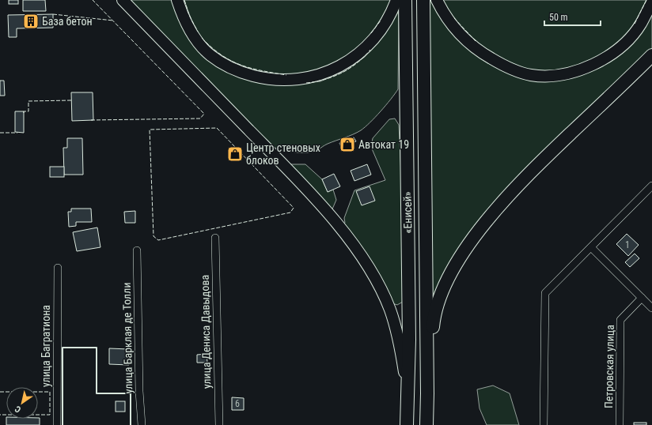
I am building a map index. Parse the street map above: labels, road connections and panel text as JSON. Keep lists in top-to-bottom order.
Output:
{
  "streets": {
    "highway": ["«Енисей»"],
    "street": [
      "улица Дениса Давыдова",
      "улица Барклая де Толли",
      "улица Багратиона",
      "Петровская улица"
    ]
  },
  "places": {
    "building": ["База бетон"],
    "shop": ["Автокат 19", "Центр стеновых блоков"]
  },
  "house_numbers": ["1", "6"],
  "scale_bar": "50 m",
  "north": "bottom left"
}
